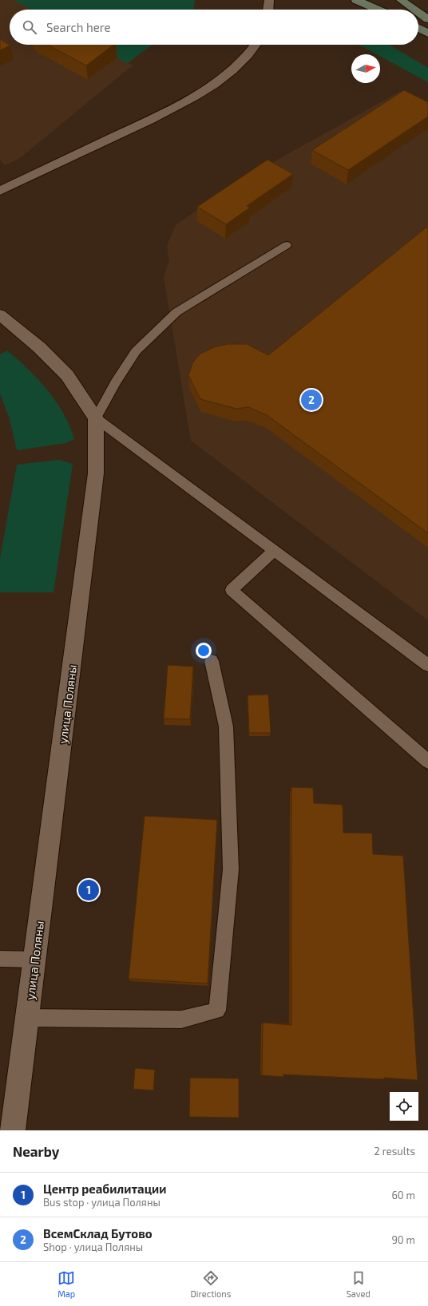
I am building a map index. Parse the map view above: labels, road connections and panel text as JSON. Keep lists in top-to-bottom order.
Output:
{
  "streets": {
    "street": ["улица Поляны"]
  },
  "north": "right",
  "page": {
    "search": "Search here",
    "pins": ["2", "1"],
    "heading": ["Nearby", "2 results"],
    "list": [
      {
        "mark": "1",
        "name": "Центр реабилитации",
        "note": "Bus stop · улица Поляны",
        "value": "60 m"
      },
      {
        "mark": "2",
        "name": "ВсемСклад Бутово",
        "note": "Shop · улица Поляны",
        "value": "90 m"
      }
    ],
    "nav": ["Map", "Directions", "Saved"]
  }
}
